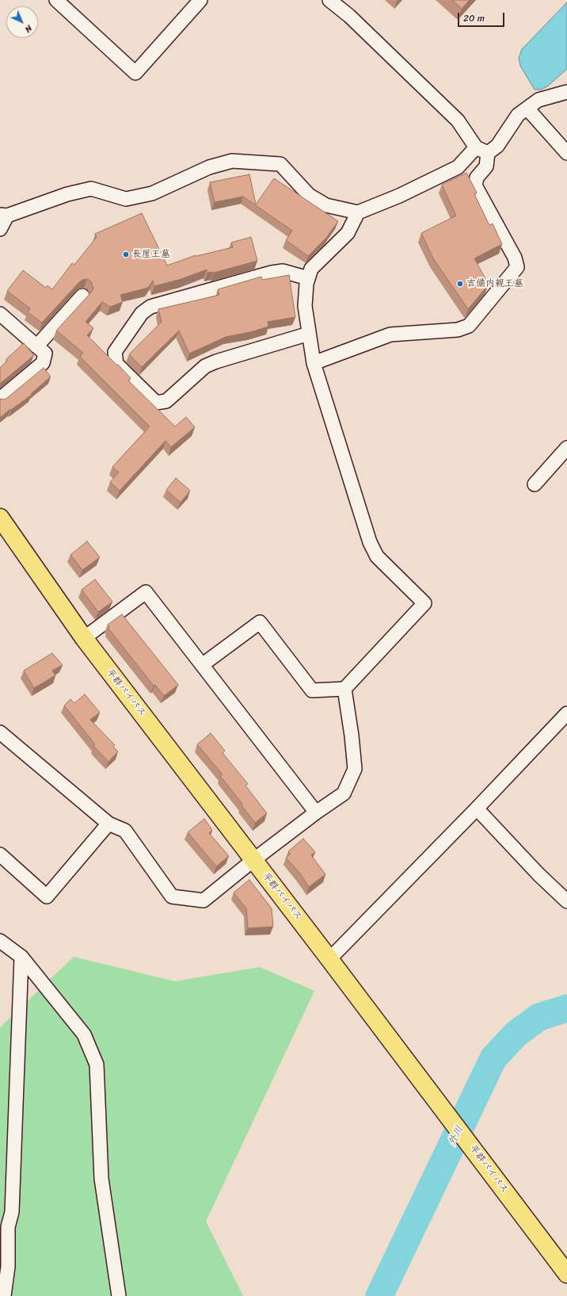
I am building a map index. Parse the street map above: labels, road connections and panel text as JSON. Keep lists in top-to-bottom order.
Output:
{
  "streets": {
    "highway": ["平群バイパス"]
  },
  "water": ["外川"],
  "places": ["長屋王墓", "吉備内親王墓"],
  "scale_bar": "20 m",
  "north": "bottom right"
}
